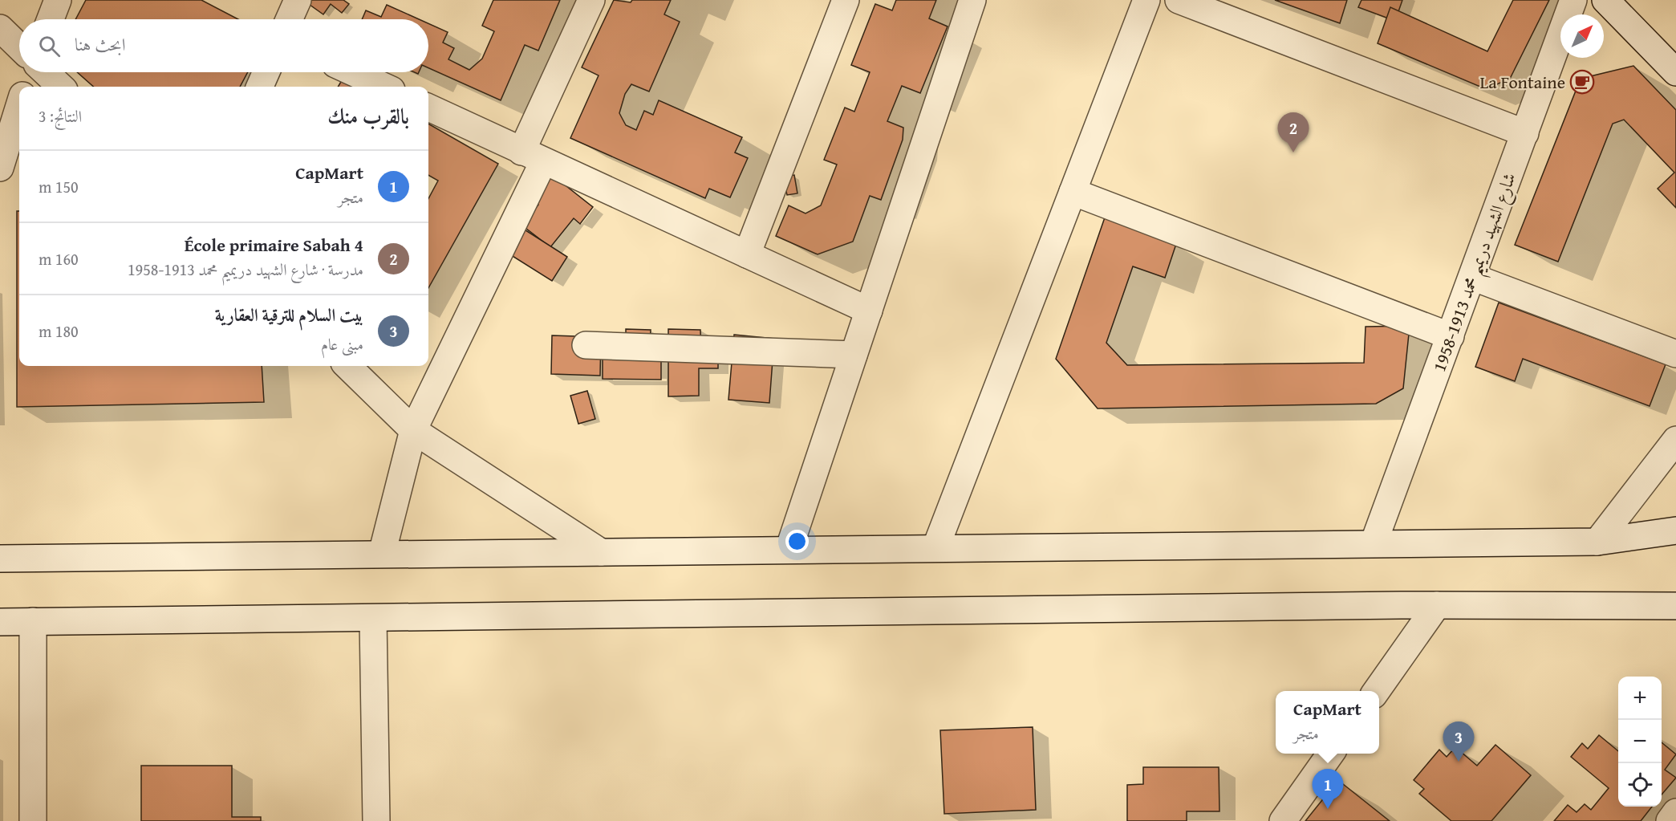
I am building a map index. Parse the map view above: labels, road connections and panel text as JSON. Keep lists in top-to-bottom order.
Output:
{
  "streets": {
    "street": ["شارع الشهيد دريميم محمد 1913-1958"]
  },
  "places": {
    "cafe": ["La Fontaine"]
  },
  "north": "top right",
  "page": {
    "search": "ابحث هنا",
    "heading": ["بالقرب منك", "النتائج: 3"],
    "pins": ["2", "3", "1"],
    "list": [
      {
        "mark": "1",
        "name": "CapMart",
        "note": "متجر",
        "value": "150 m"
      },
      {
        "mark": "2",
        "name": "École primaire Sabah 4",
        "note": "مدرسة · شارع الشهيد دريميم محمد 1913-1958",
        "value": "160 m"
      },
      {
        "mark": "3",
        "name": "بيت السلام للترقية العقارية",
        "note": "مبنى عام",
        "value": "180 m"
      }
    ],
    "map_buttons": ["+", "−"],
    "popup": ["CapMart", "متجر"]
  }
}
